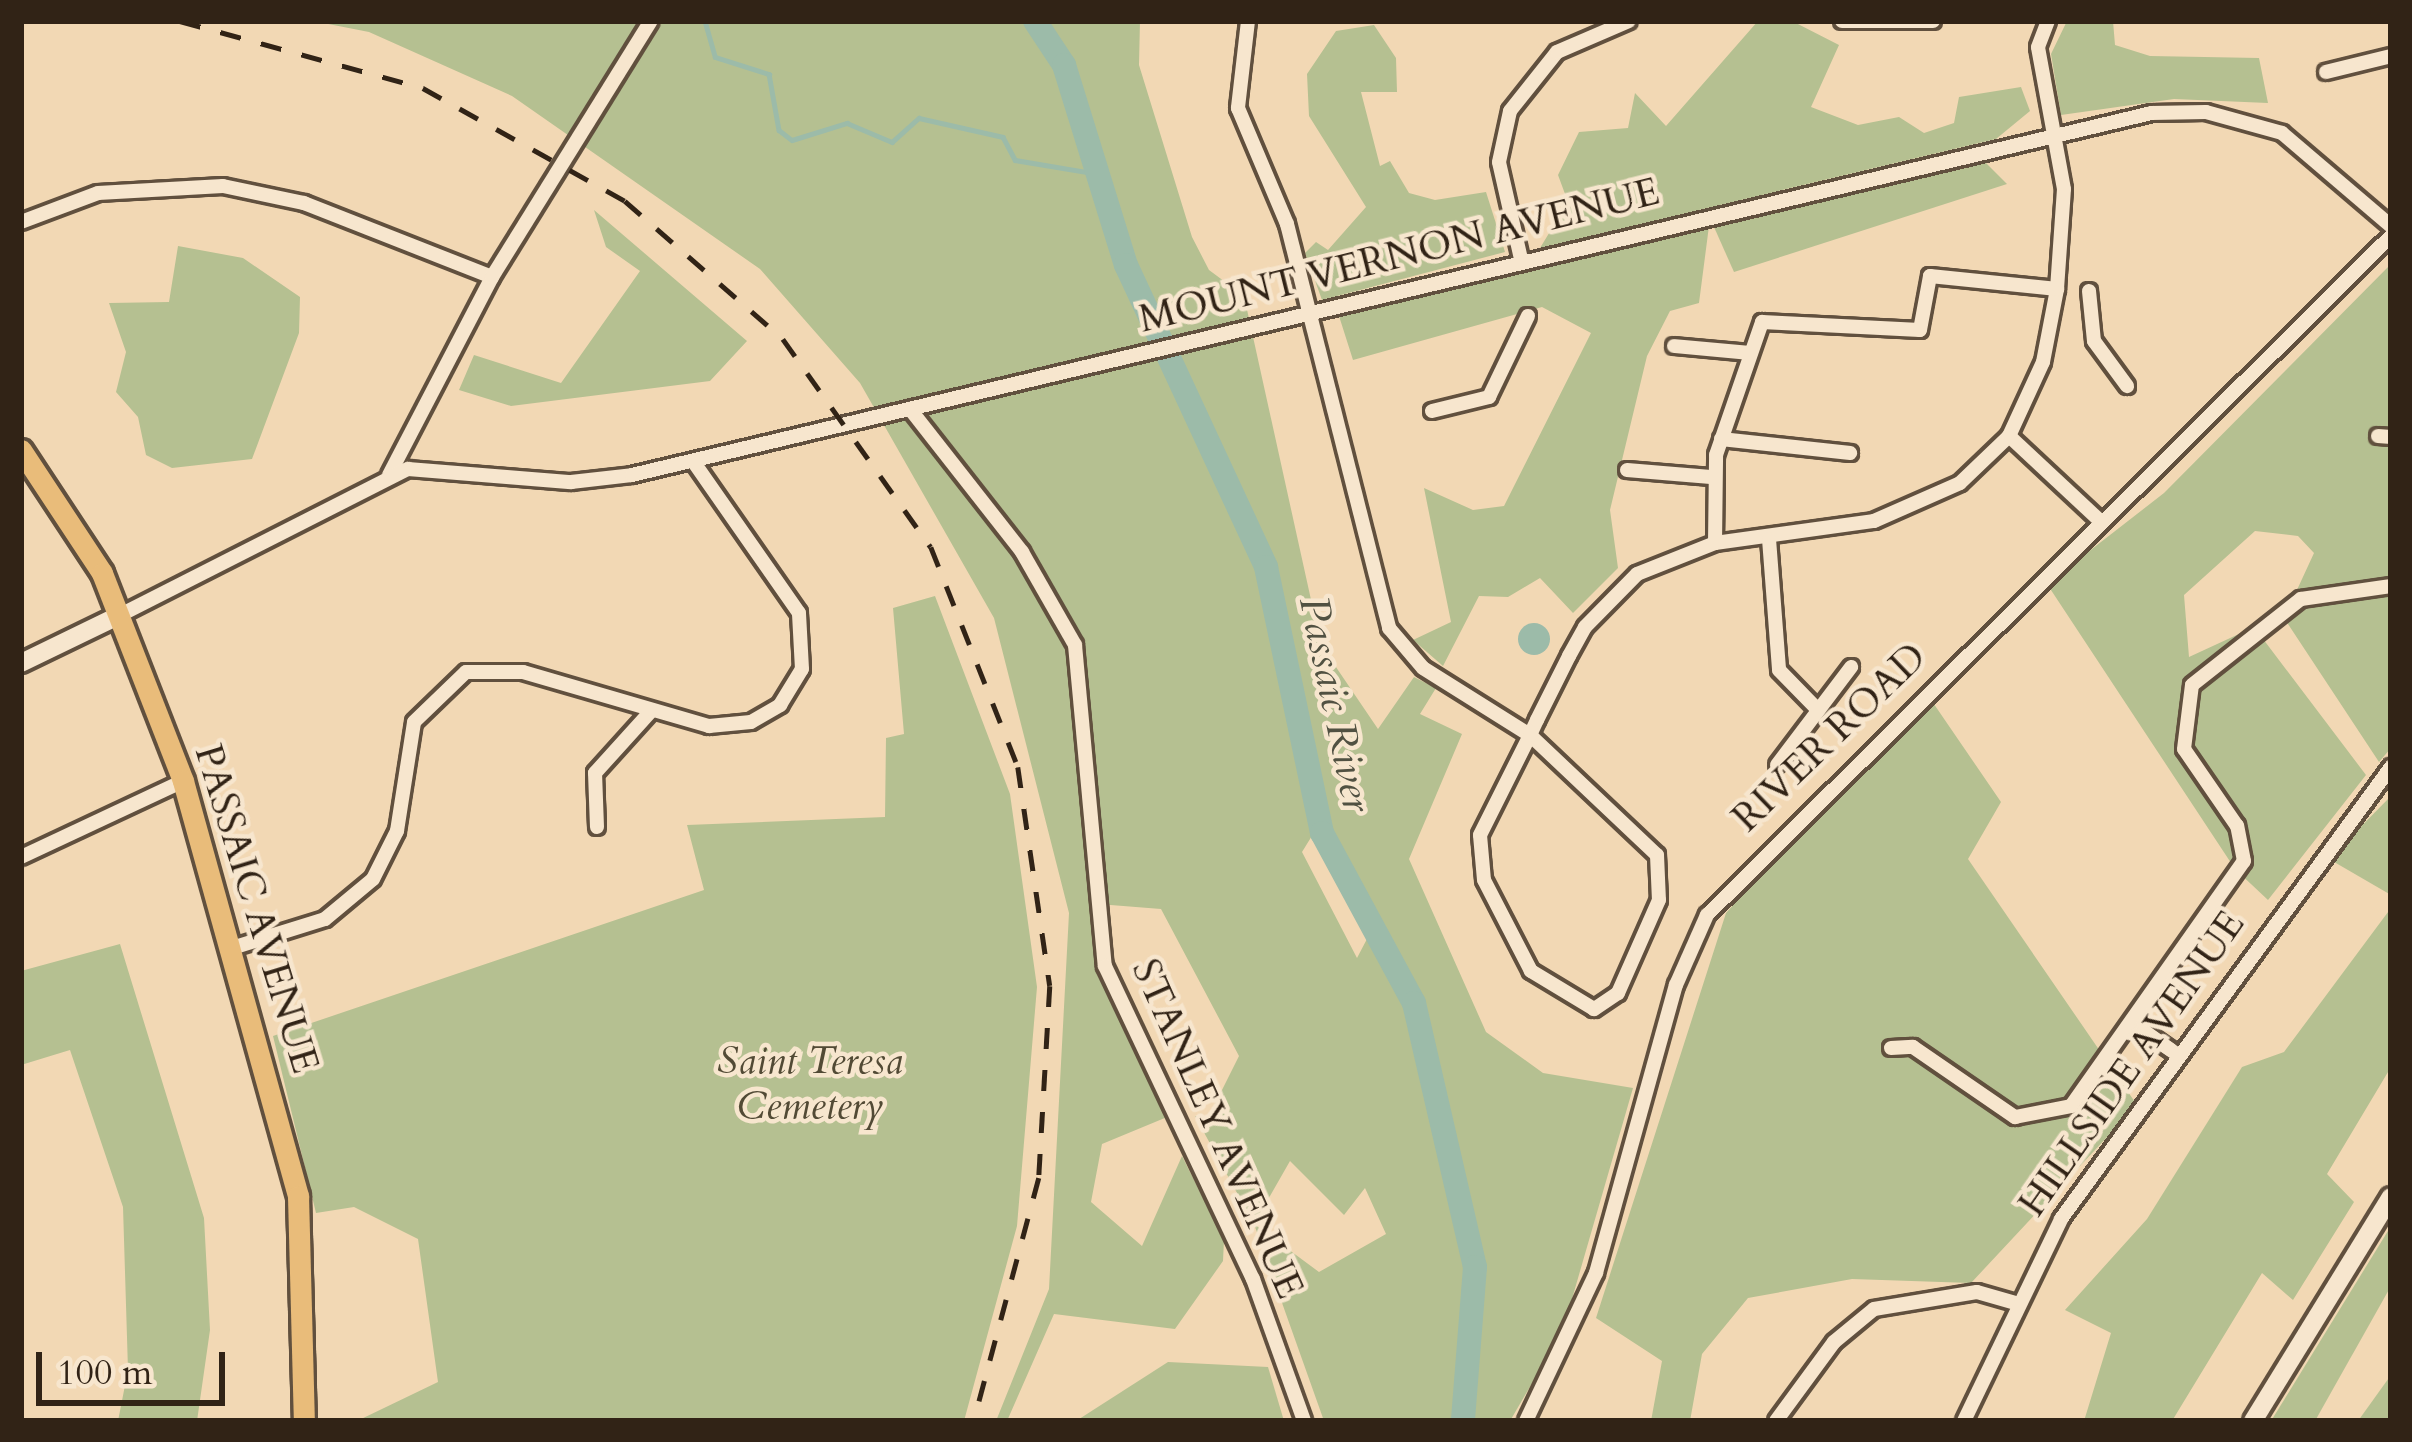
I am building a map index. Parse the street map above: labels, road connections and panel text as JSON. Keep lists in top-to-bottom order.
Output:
{
  "streets": {
    "main road": ["PASSAIC AVENUE"],
    "street": [
      "MOUNT VERNON AVENUE",
      "RIVER ROAD",
      "HILLSIDE AVENUE",
      "STANLEY AVENUE"
    ]
  },
  "crossings": [
    ["MOUNT VERNON AVENUE", "STANLEY AVENUE"]
  ],
  "water": ["Passaic River"],
  "parks": ["Saint Teresa Cemetery"],
  "scale_bar": "100 m"
}
